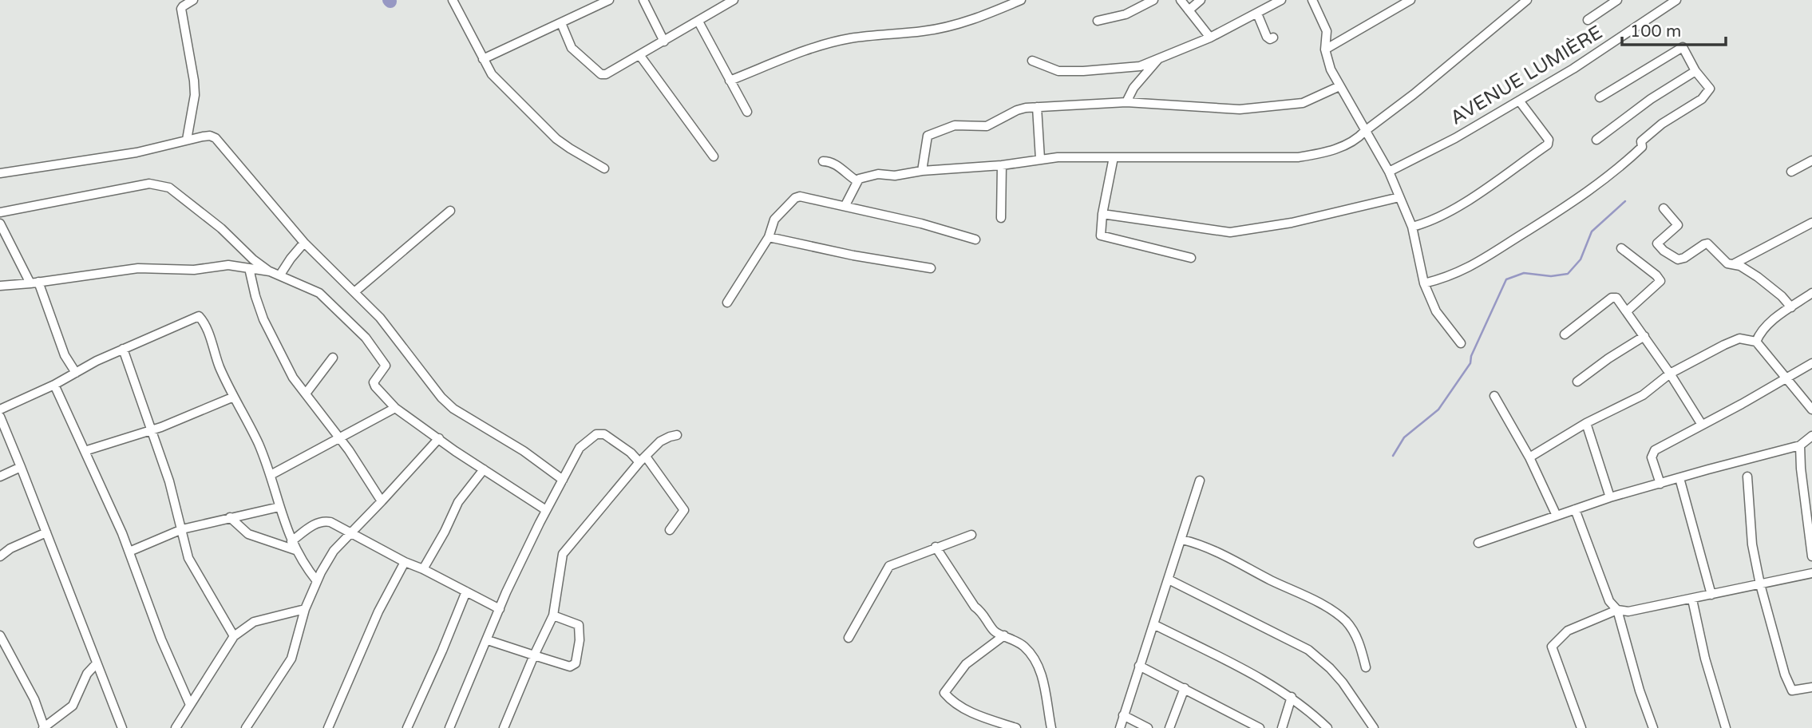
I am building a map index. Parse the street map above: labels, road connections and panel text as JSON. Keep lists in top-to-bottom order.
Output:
{
  "streets": {
    "street": ["AVENUE LUMIÈRE"]
  },
  "scale_bar": "100 m"
}
